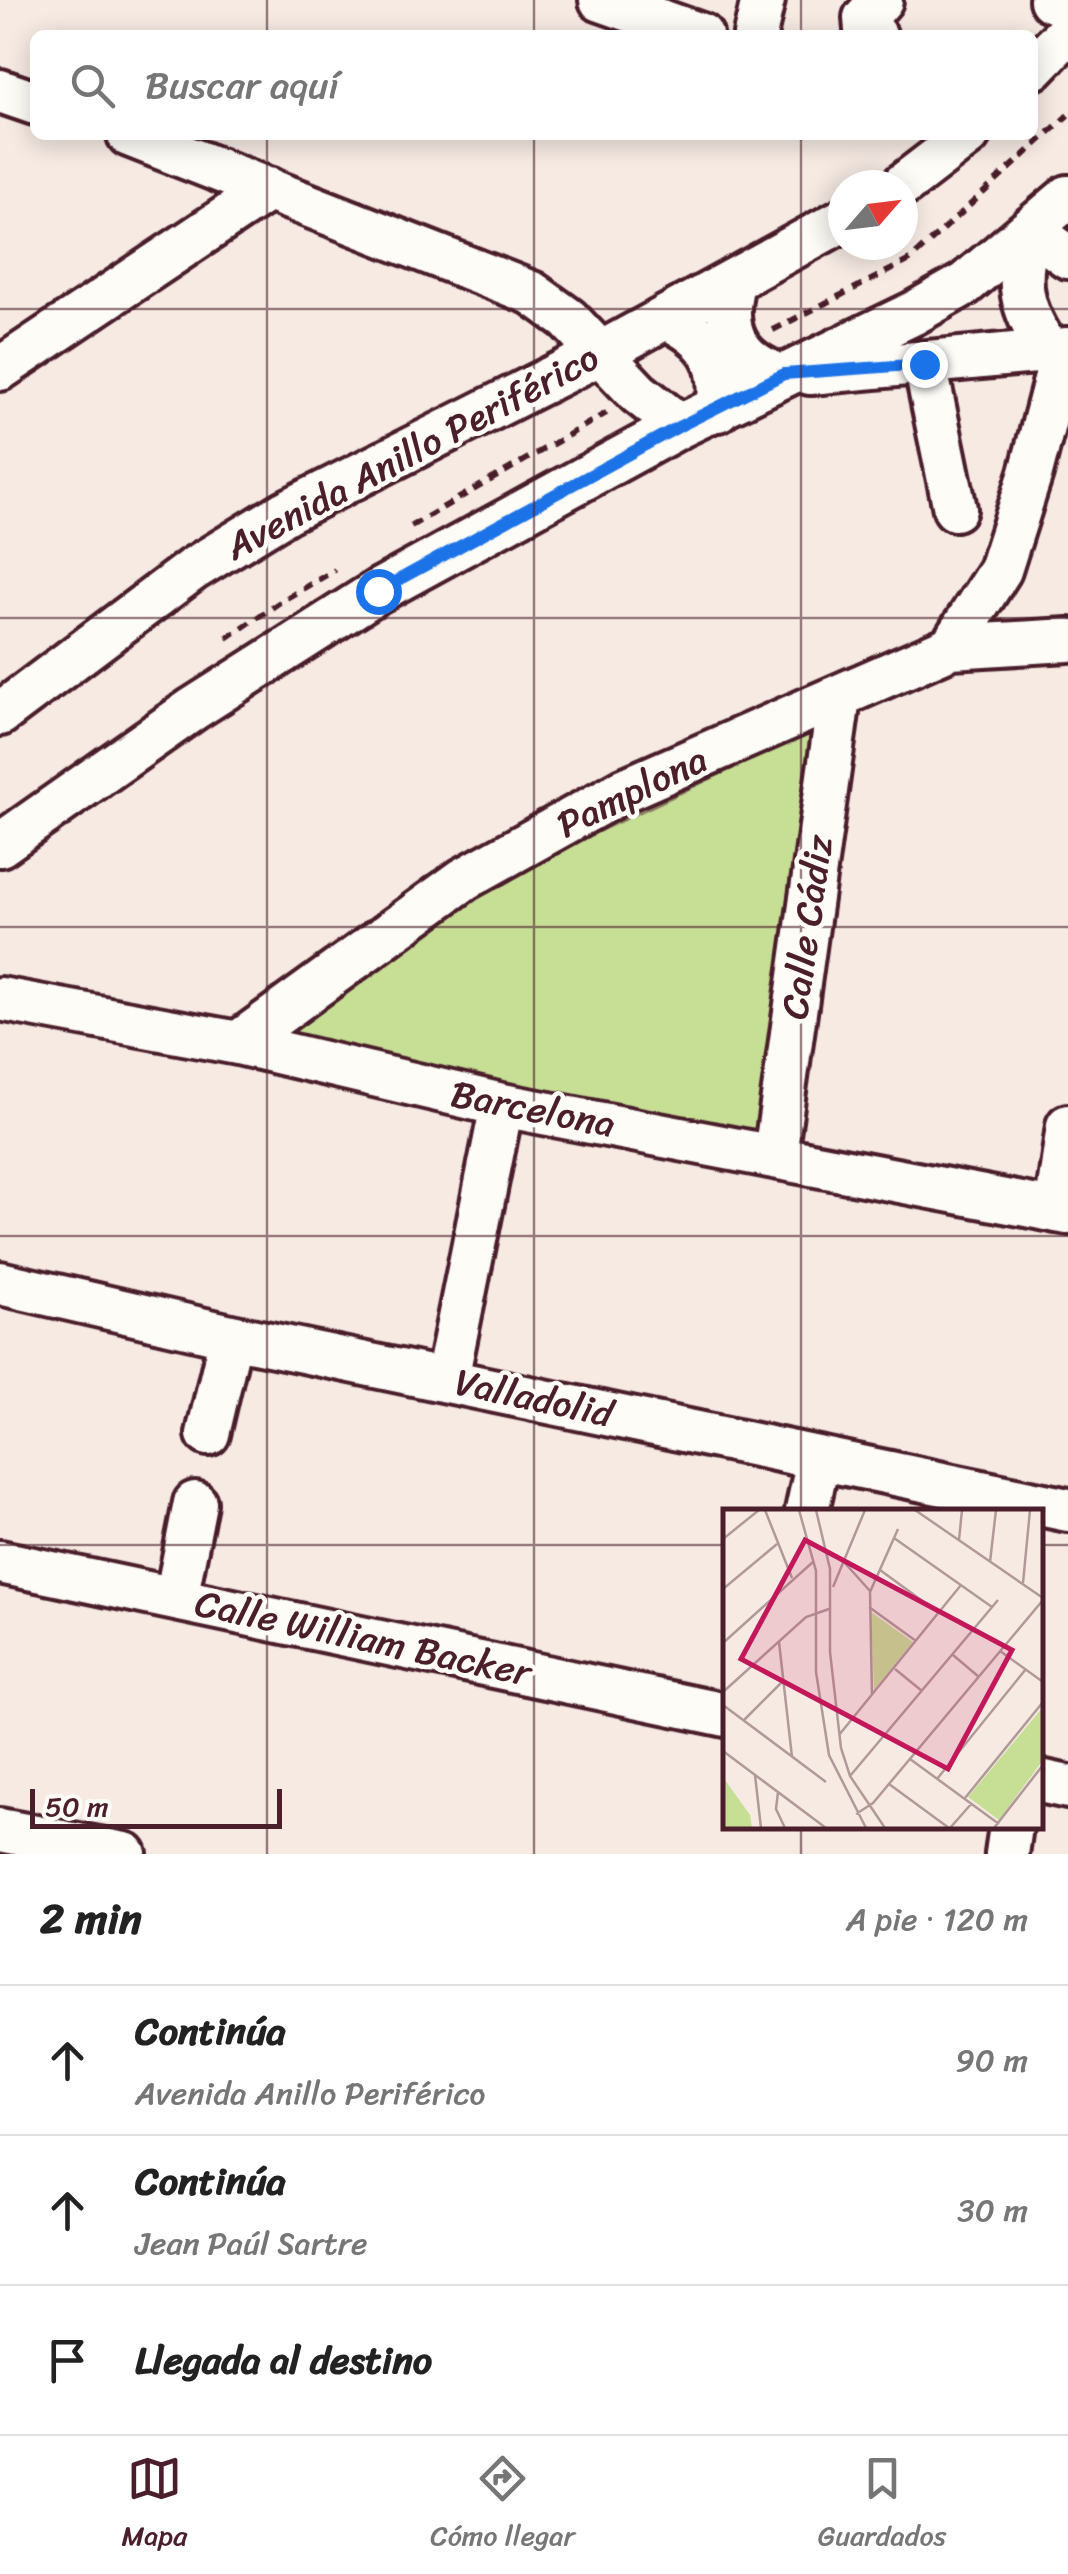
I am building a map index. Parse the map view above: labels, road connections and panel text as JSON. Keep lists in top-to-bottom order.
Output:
{
  "streets": {
    "street": [
      "Avenida Anillo Periférico",
      "Pamplona",
      "Calle Cádiz",
      "Barcelona",
      "Valladolid",
      "Calle William Backer"
    ]
  },
  "crossings": [
    ["Pamplona", "Calle Cádiz"],
    ["Pamplona", "Barcelona"],
    ["Calle Cádiz", "Barcelona"]
  ],
  "scale_bar": "50 m",
  "north": "top right",
  "page": {
    "search": "Buscar aquí",
    "scale": "50 m",
    "heading": ["2 min", "A pie · 120 m"],
    "list": [
      ["Continúa", "Avenida Anillo Periférico", "90 m"],
      ["Continúa", "Jean Paúl Sartre", "30 m"],
      "Llegada al destino"
    ],
    "nav": ["Mapa", "Cómo llegar", "Guardados"]
  }
}
